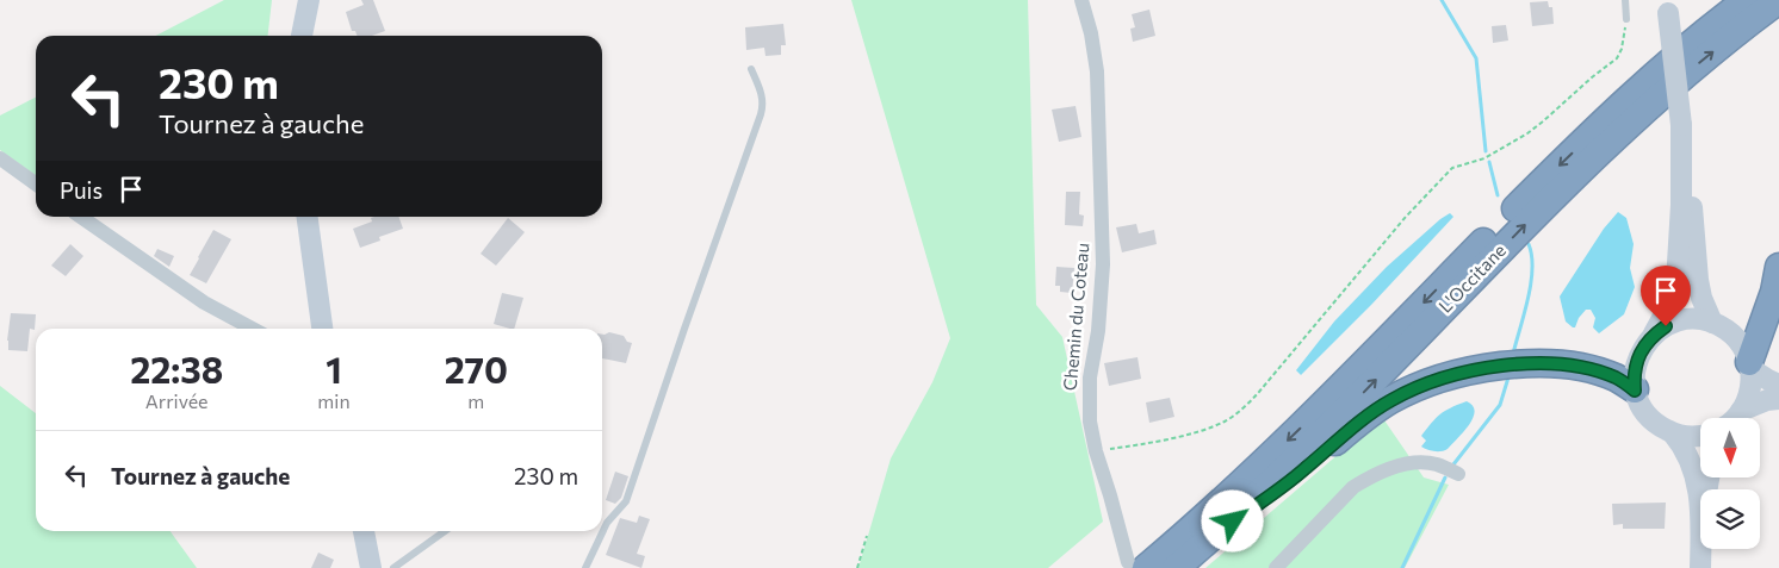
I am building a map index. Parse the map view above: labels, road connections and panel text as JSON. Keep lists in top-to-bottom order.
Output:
{
  "streets": {
    "highway": ["L'Occitane"],
    "street": ["Chemin du Coteau"]
  },
  "crossings": [
    ["L'Occitane", "Chemin du Coteau"]
  ],
  "north": "bottom",
  "page": {
    "turn": ["230 m", "Tournez à gauche"],
    "then": "Puis",
    "eta": [
      "22:38",
      "Arrivée",
      "1",
      "min",
      "270",
      "m"
    ],
    "list": [
      {
        "name": "Tournez à gauche",
        "value": "230 m"
      }
    ]
  }
}
